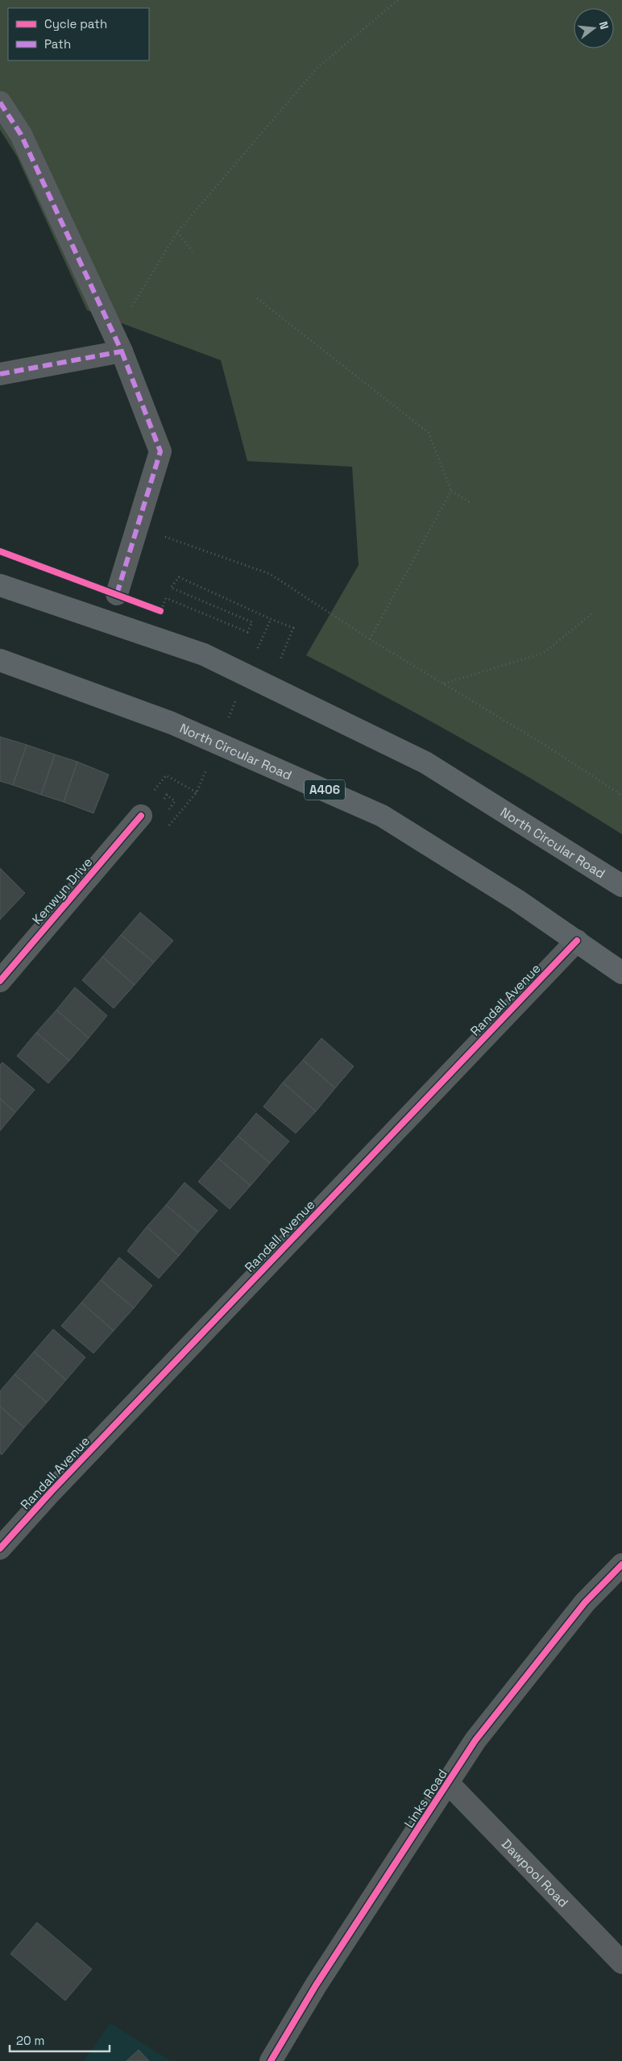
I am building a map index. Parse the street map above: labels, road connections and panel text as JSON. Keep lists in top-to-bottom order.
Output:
{
  "streets": {
    "highway": ["North Circular Road", "A406"],
    "street": [
      "Kenwyn Drive",
      "Randall Avenue",
      "Links Road",
      "Dawpool Road"
    ]
  },
  "crossings": [
    ["North Circular Road", "Randall Avenue"],
    ["Links Road", "Dawpool Road"]
  ],
  "legend": ["Cycle path", "Path"],
  "scale_bar": "20 m",
  "north": "right"
}
